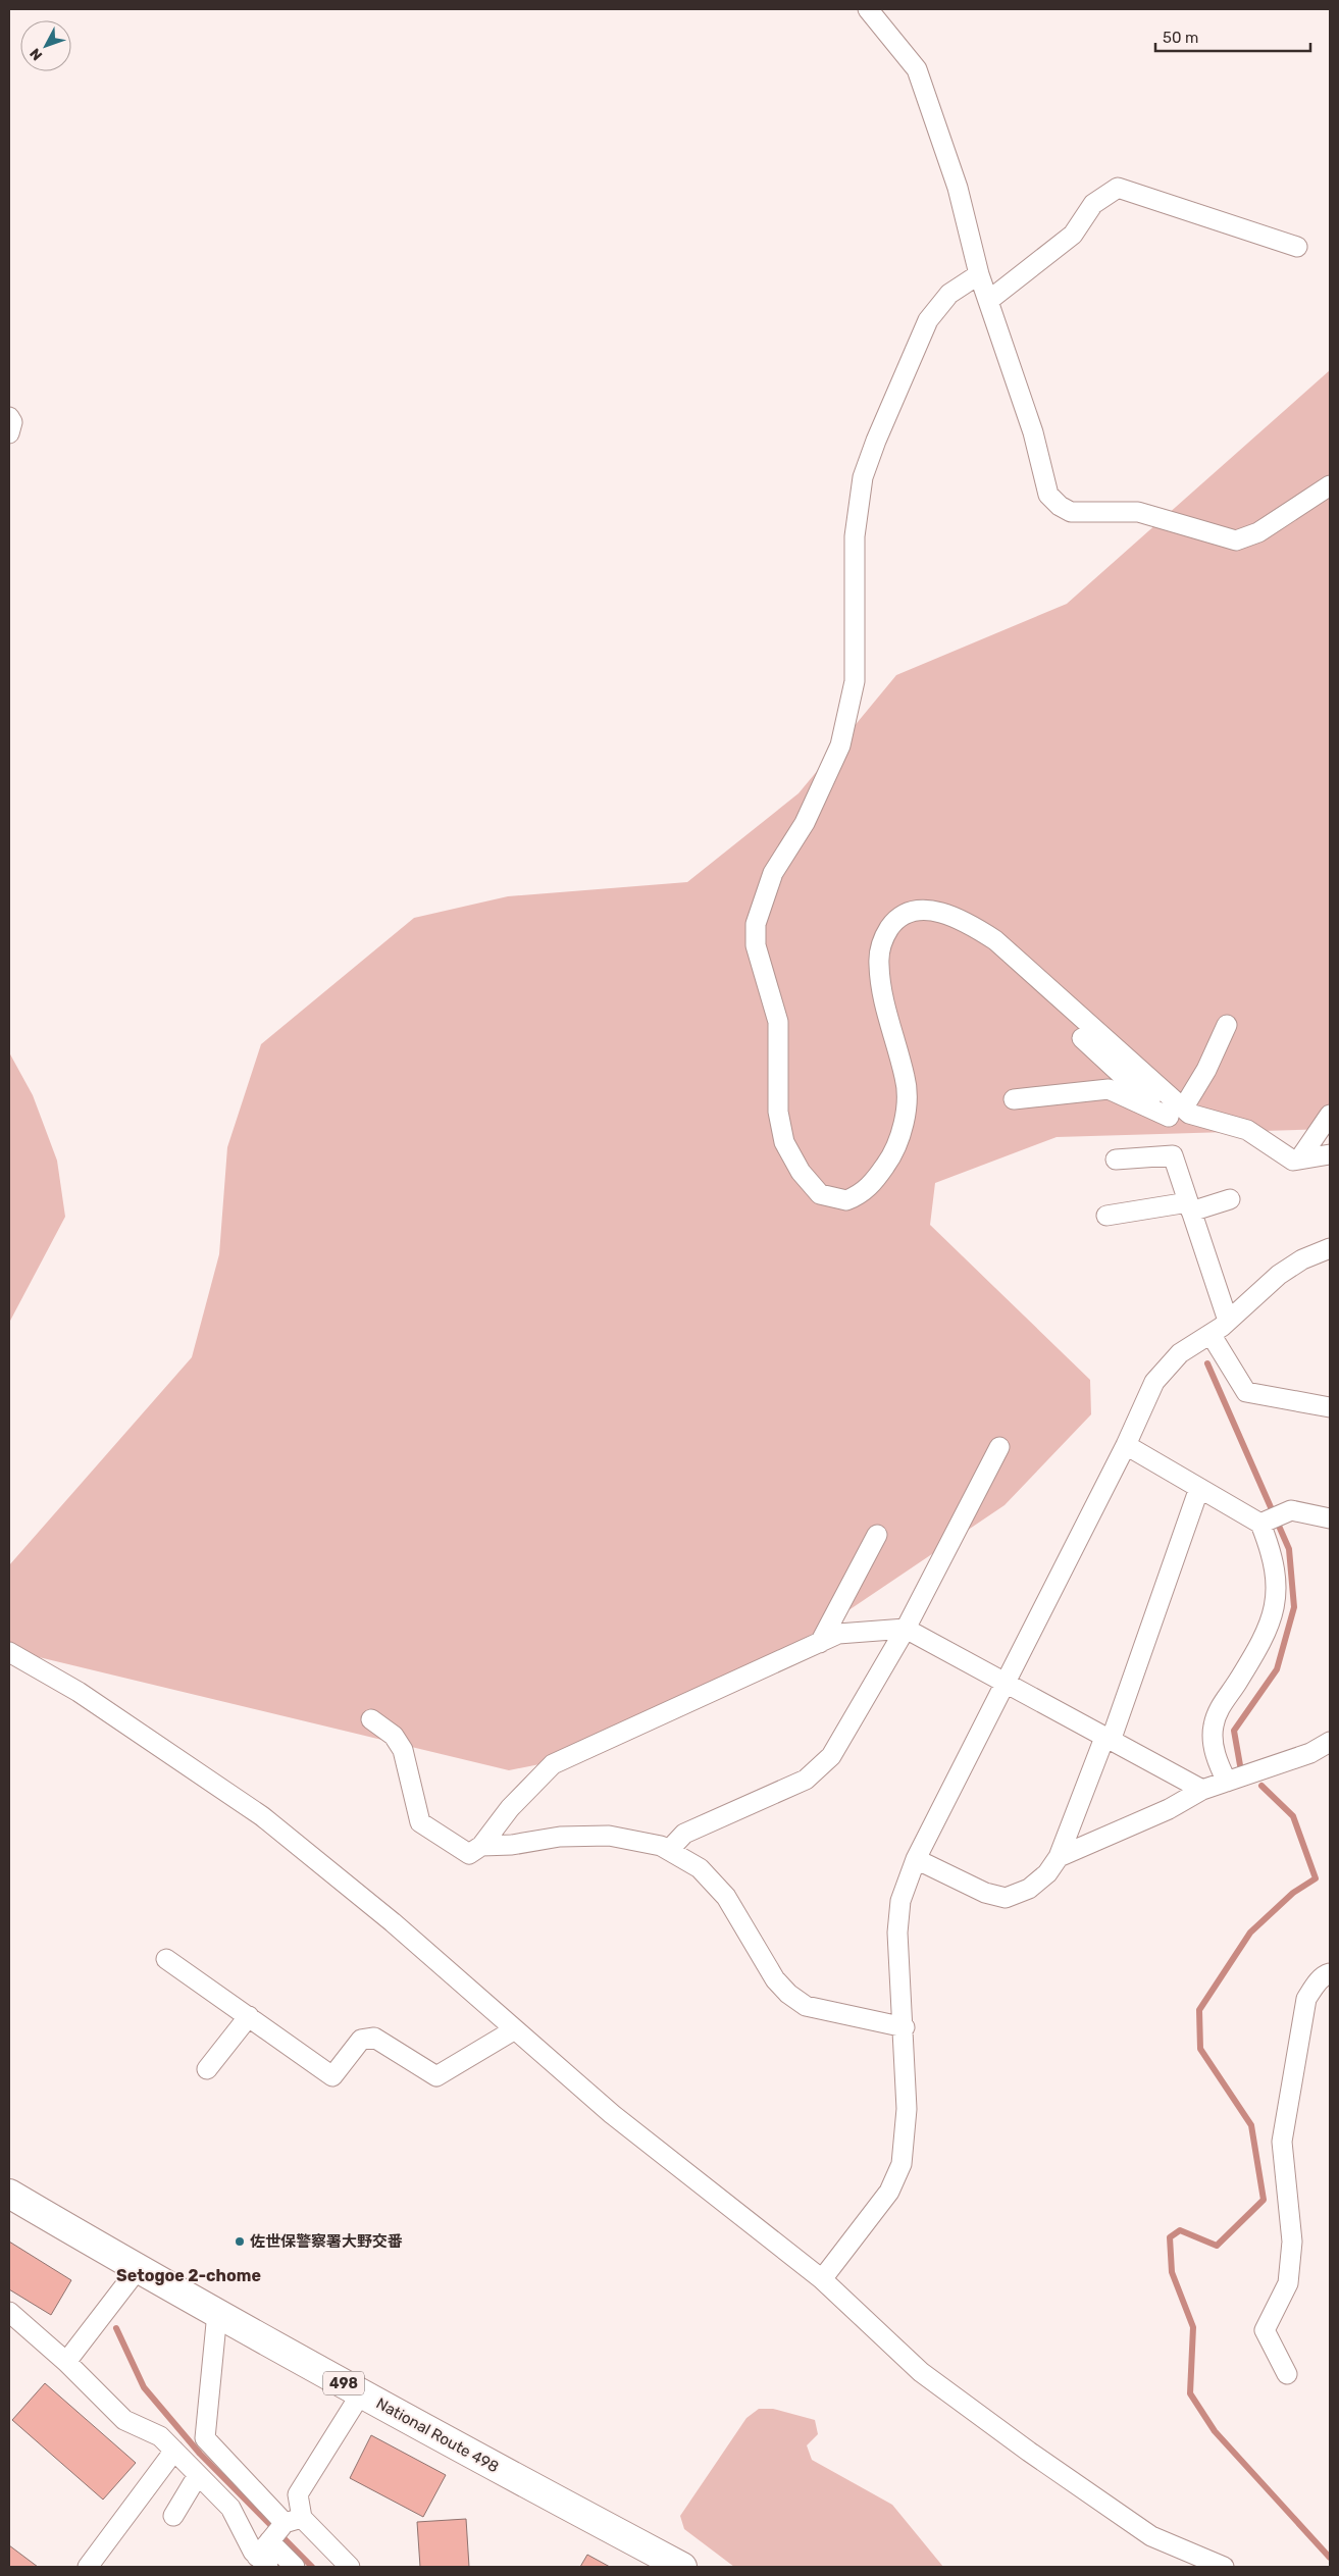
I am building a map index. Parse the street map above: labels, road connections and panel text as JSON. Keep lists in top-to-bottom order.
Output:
{
  "streets": {
    "highway": ["498", "National Route 498"]
  },
  "districts": ["Setogoe 2-chome"],
  "places": ["佐世保警察署大野交番"],
  "scale_bar": "50 m",
  "north": "bottom left"
}
